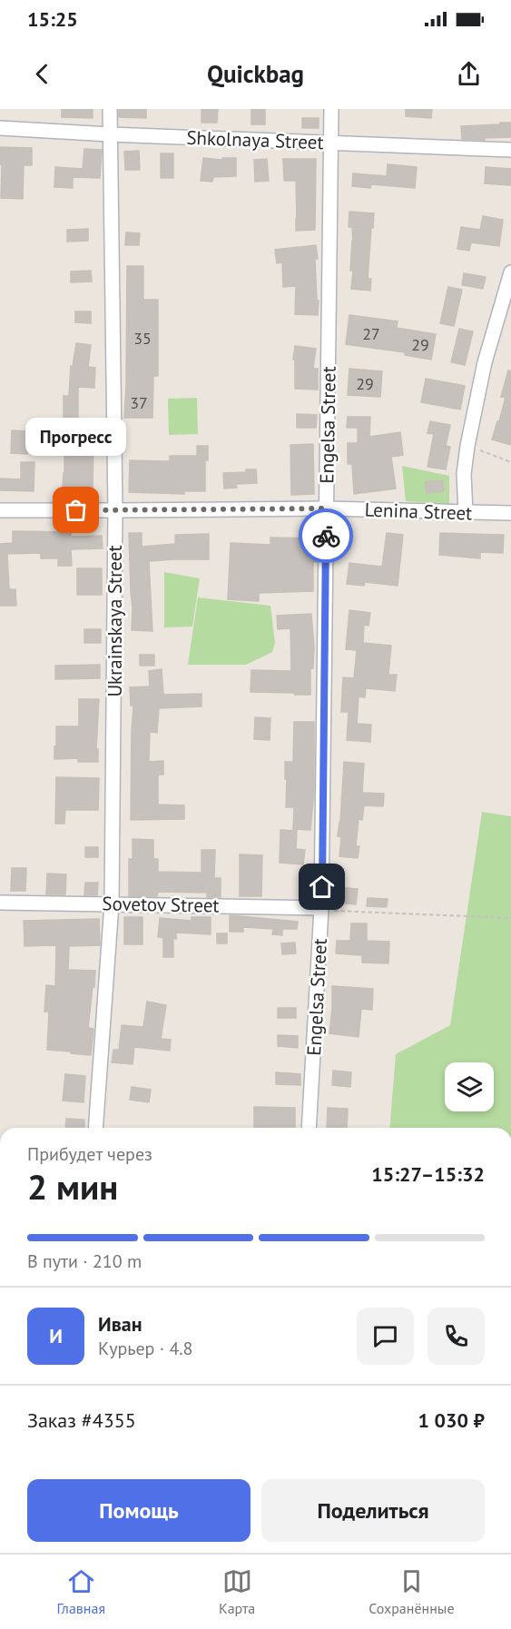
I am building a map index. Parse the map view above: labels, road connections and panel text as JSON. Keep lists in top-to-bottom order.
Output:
{
  "streets": {
    "street": [
      "Shkolnaya Street",
      "Engelsa Street",
      "Lenina Street",
      "Ukrainskaya Street",
      "Sovetov Street"
    ]
  },
  "crossings": [
    ["Shkolnaya Street", "Engelsa Street"],
    ["Shkolnaya Street", "Ukrainskaya Street"],
    ["Engelsa Street", "Lenina Street"],
    ["Engelsa Street", "Sovetov Street"],
    ["Lenina Street", "Ukrainskaya Street"],
    ["Ukrainskaya Street", "Sovetov Street"]
  ],
  "places": ["Прогресс"],
  "house_numbers": [
    "27",
    "35",
    "29",
    "29",
    "37"
  ],
  "page": {
    "status": "15:25",
    "header": "Quickbag",
    "bubble": "Прогресс",
    "heading": ["2 мин", "Прибудет через", "15:27–15:32"],
    "panel": [
      "Иван",
      "Курьер · 4.8",
      "Заказ #4355",
      "1 030 ₽"
    ],
    "bar": "В пути · 210 m",
    "round": "И",
    "buttons": ["Помощь", "Поделиться"],
    "tabs": ["Главная", "Карта", "Сохранённые"]
  }
}
